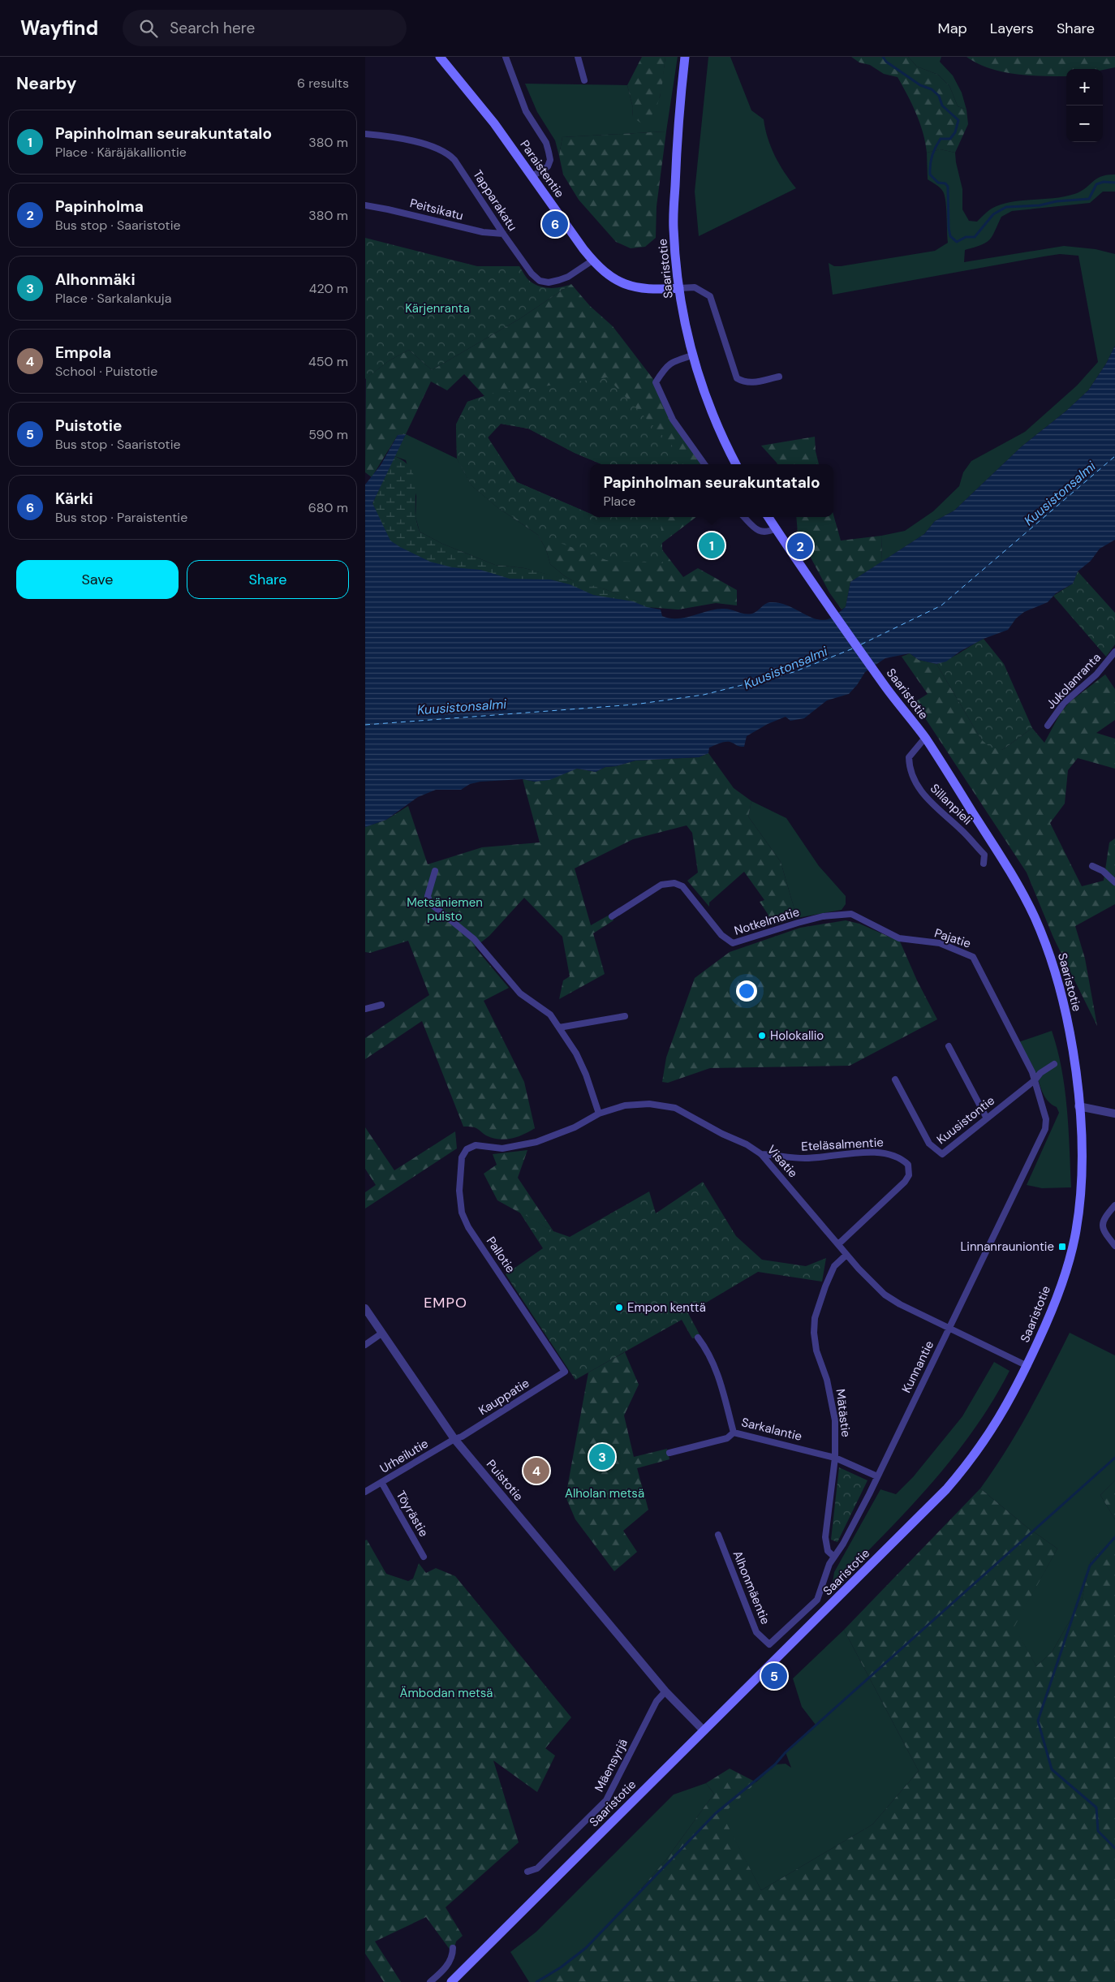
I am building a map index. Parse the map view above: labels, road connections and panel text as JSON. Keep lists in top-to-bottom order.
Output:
{
  "streets": {
    "main road": ["Paraistentie", "Saaristotie"],
    "street": [
      "Tapparakatu",
      "Peitsikatu",
      "Jukolanranta",
      "Sillanpieli",
      "Notkelmatie",
      "Pajatie",
      "Kuusistontie",
      "Eteläsalmentie",
      "Visatie",
      "Pallotie",
      "Kunnantie",
      "Kauppatie",
      "Mätästie",
      "Sarkalantie",
      "Urheilutie",
      "Puistotie",
      "Töyrästie",
      "Alhonmäentie",
      "Mäensyrjä"
    ]
  },
  "crossings": [
    ["Paraistentie", "Tapparakatu"],
    ["Paraistentie", "Saaristotie"],
    ["Tapparakatu", "Peitsikatu"],
    ["Saaristotie", "Sillanpieli"],
    ["Saaristotie", "Visatie"],
    ["Saaristotie", "Puistotie"],
    ["Notkelmatie", "Pajatie"],
    ["Pajatie", "Kuusistontie"],
    ["Pajatie", "Kunnantie"],
    ["Kuusistontie", "Kunnantie"],
    ["Eteläsalmentie", "Visatie"],
    ["Visatie", "Pallotie"],
    ["Visatie", "Kunnantie"],
    ["Visatie", "Mätästie"],
    ["Pallotie", "Kauppatie"],
    ["Kunnantie", "Mätästie"],
    ["Kunnantie", "Sarkalantie"],
    ["Kunnantie", "Alhonmäentie"],
    ["Kauppatie", "Urheilutie"],
    ["Kauppatie", "Puistotie"],
    ["Mätästie", "Sarkalantie"],
    ["Urheilutie", "Puistotie"],
    ["Urheilutie", "Töyrästie"],
    ["Puistotie", "Mäensyrjä"]
  ],
  "districts": ["EMPO"],
  "water": ["Kuusistonsalmi"],
  "parks": [
    "Kärjenranta",
    "Metsäniemen puisto",
    "Alholan metsä",
    "Ämbodan metsä"
  ],
  "places": {
    "other": ["Holokallio", "Empon kenttä"],
    "transit": ["Linnanrauniontie"]
  },
  "page": {
    "header": "Wayfind",
    "search": "Search here",
    "nav": ["Map", "Layers", "Share"],
    "heading": ["Nearby", "6 results"],
    "map_buttons": ["+", "−"],
    "list": [
      {
        "mark": "1",
        "name": "Papinholman seurakuntatalo",
        "note": "Place · Käräjäkalliontie",
        "value": "380 m"
      },
      {
        "mark": "2",
        "name": "Papinholma",
        "note": "Bus stop · Saaristotie",
        "value": "380 m"
      },
      {
        "mark": "3",
        "name": "Alhonmäki",
        "note": "Place · Sarkalankuja",
        "value": "420 m"
      },
      {
        "mark": "4",
        "name": "Empola",
        "note": "School · Puistotie",
        "value": "450 m"
      },
      {
        "mark": "5",
        "name": "Puistotie",
        "note": "Bus stop · Saaristotie",
        "value": "590 m"
      },
      {
        "mark": "6",
        "name": "Kärki",
        "note": "Bus stop · Paraistentie",
        "value": "680 m"
      }
    ],
    "pins": [
      "6",
      "1",
      "2",
      "3",
      "4",
      "5"
    ],
    "popup": ["Papinholman seurakuntatalo", "Place"],
    "buttons": ["Save", "Share"]
  }
}
